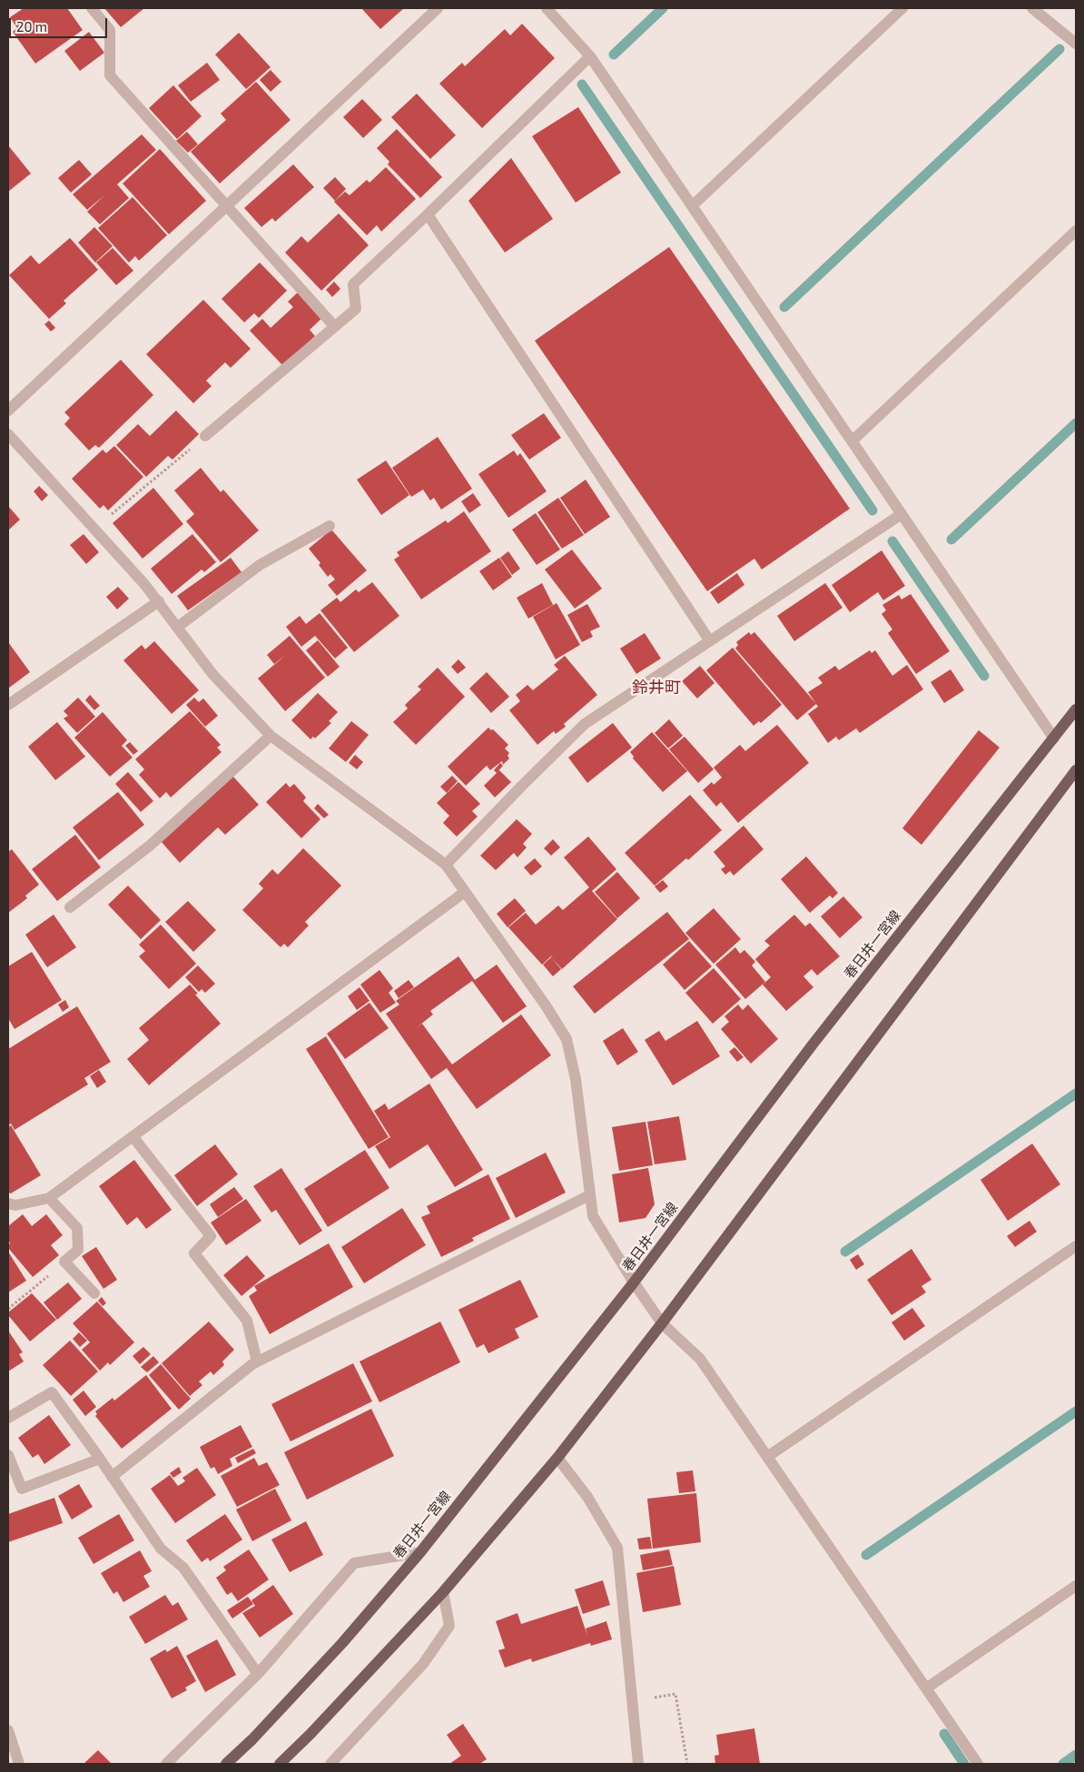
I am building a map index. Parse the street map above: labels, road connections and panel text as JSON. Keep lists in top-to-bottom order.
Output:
{
  "streets": {
    "main road": ["春日井一宮線"]
  },
  "districts": ["鈴井町"],
  "scale_bar": "20 m"
}
